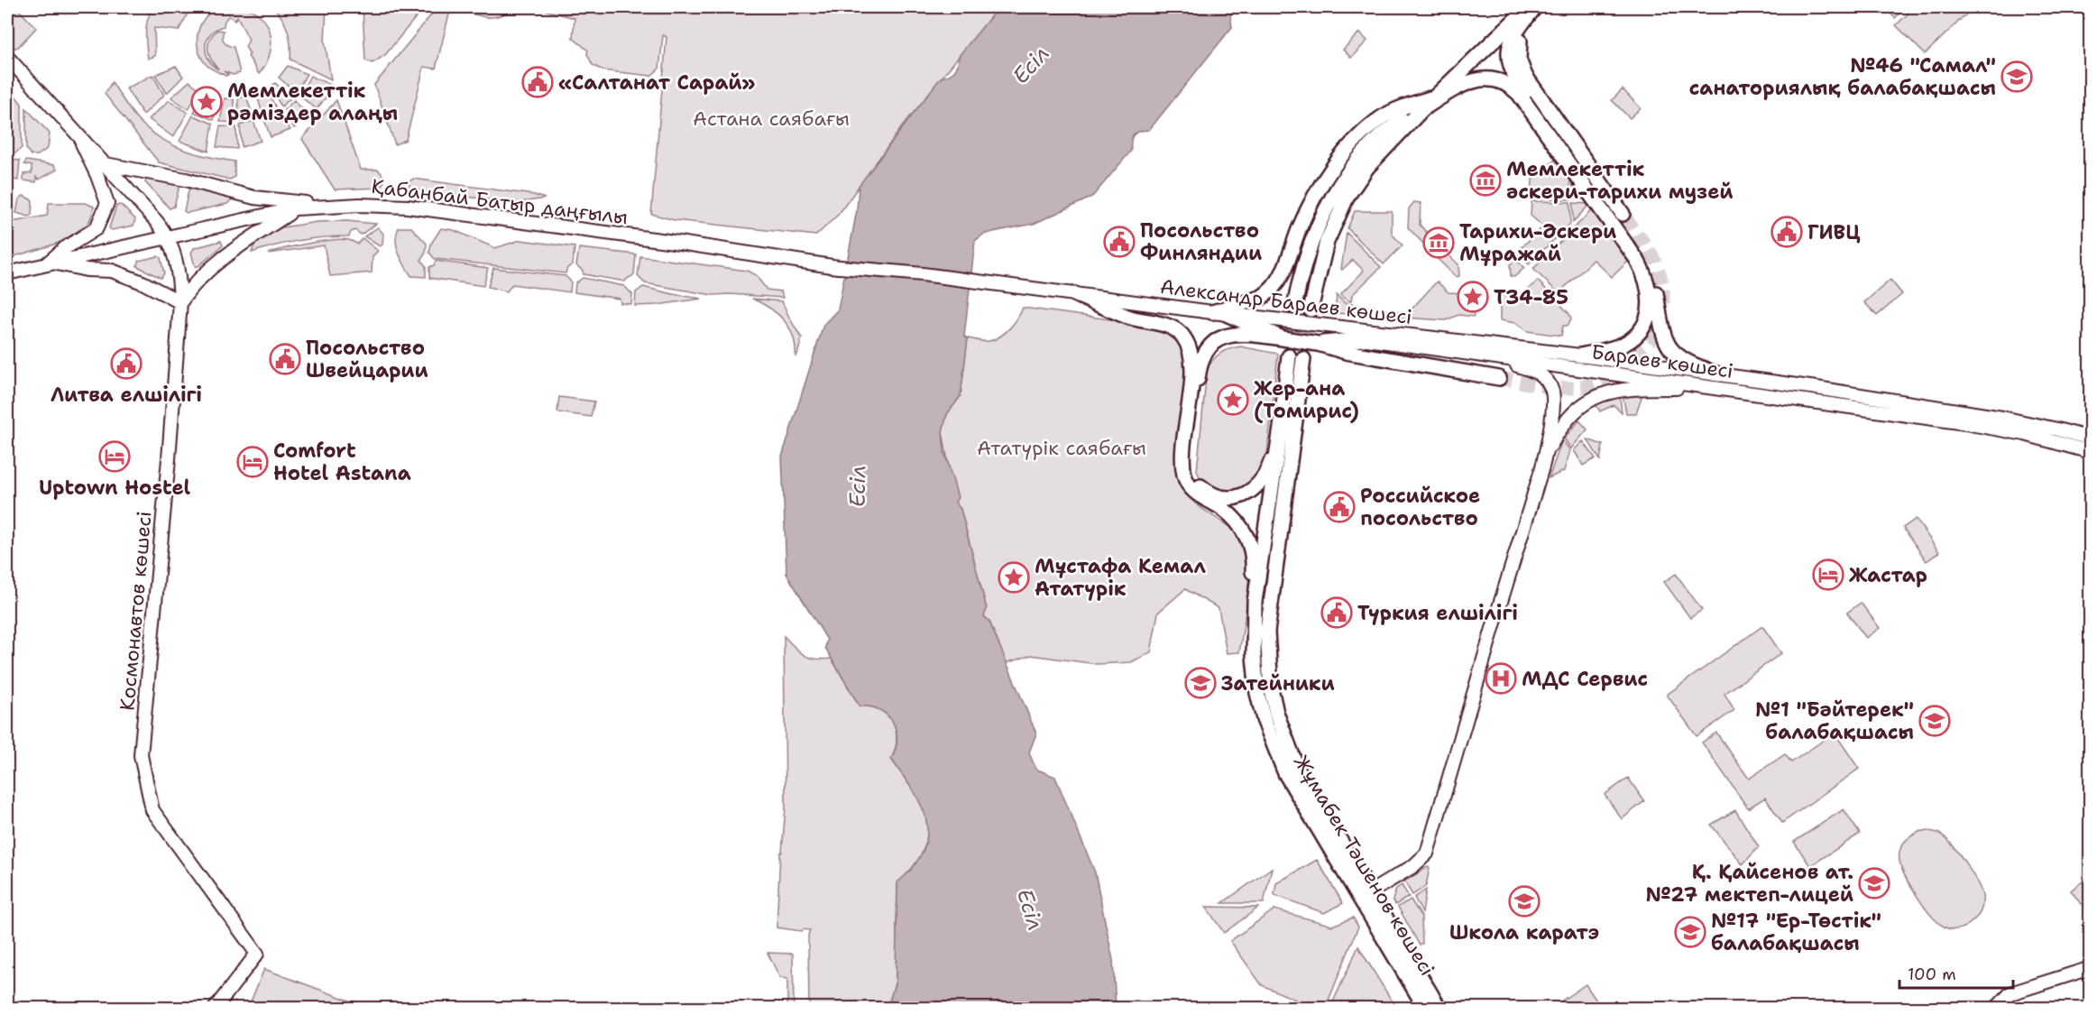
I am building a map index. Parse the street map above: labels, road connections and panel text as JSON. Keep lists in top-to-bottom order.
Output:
{
  "streets": {
    "main road": [
      "Қабанбай Батыр даңғылы",
      "Александр Бараев көшесі",
      "Бараев көшесі",
      "Космонавтов көшесі",
      "Жұмабек Тәшенов көшесі"
    ]
  },
  "crossings": [
    ["Қабанбай Батыр даңғылы", "Александр Бараев көшесі"],
    ["Қабанбай Батыр даңғылы", "Космонавтов көшесі"],
    ["Александр Бараев көшесі", "Бараев көшесі"]
  ],
  "water": ["Есіл"],
  "parks": ["Астана саябағы", "Ататүрік саябағы"],
  "places": {
    "school or university": [
      "№46 \"Самал\" санаториялық балабақшасы",
      "Затейники",
      "№1 \"Бәйтерек\" балабақшасы",
      "Қ. Қайсенов ат. №27 мектеп-лицей",
      "Школа каратэ",
      "№17 \"Ер-Төстік\" балабақшасы"
    ],
    "public building": [
      "«Салтанат Сарай»",
      "ГИВЦ",
      "Посольство Финляндии",
      "Посольство Швейцарии",
      "Литва елшілігі",
      "Российское посольство",
      "Түркия елшілігі"
    ],
    "place": [
      "Мемлекеттік рәміздер алаңы",
      "Т34-85",
      "Жер-ана (Томирис)",
      "Мұстафа Кемал Ататүрік"
    ],
    "museum": ["Мемлекеттік әскери-тарихи музей", "Тарихи-Әскери Мұражай"],
    "hotel": ["Uptown Hostel", "Comfort Hotel Astana", "Жастар"],
    "hospital": ["МДС Сервис"]
  },
  "scale_bar": "100 m"
}
